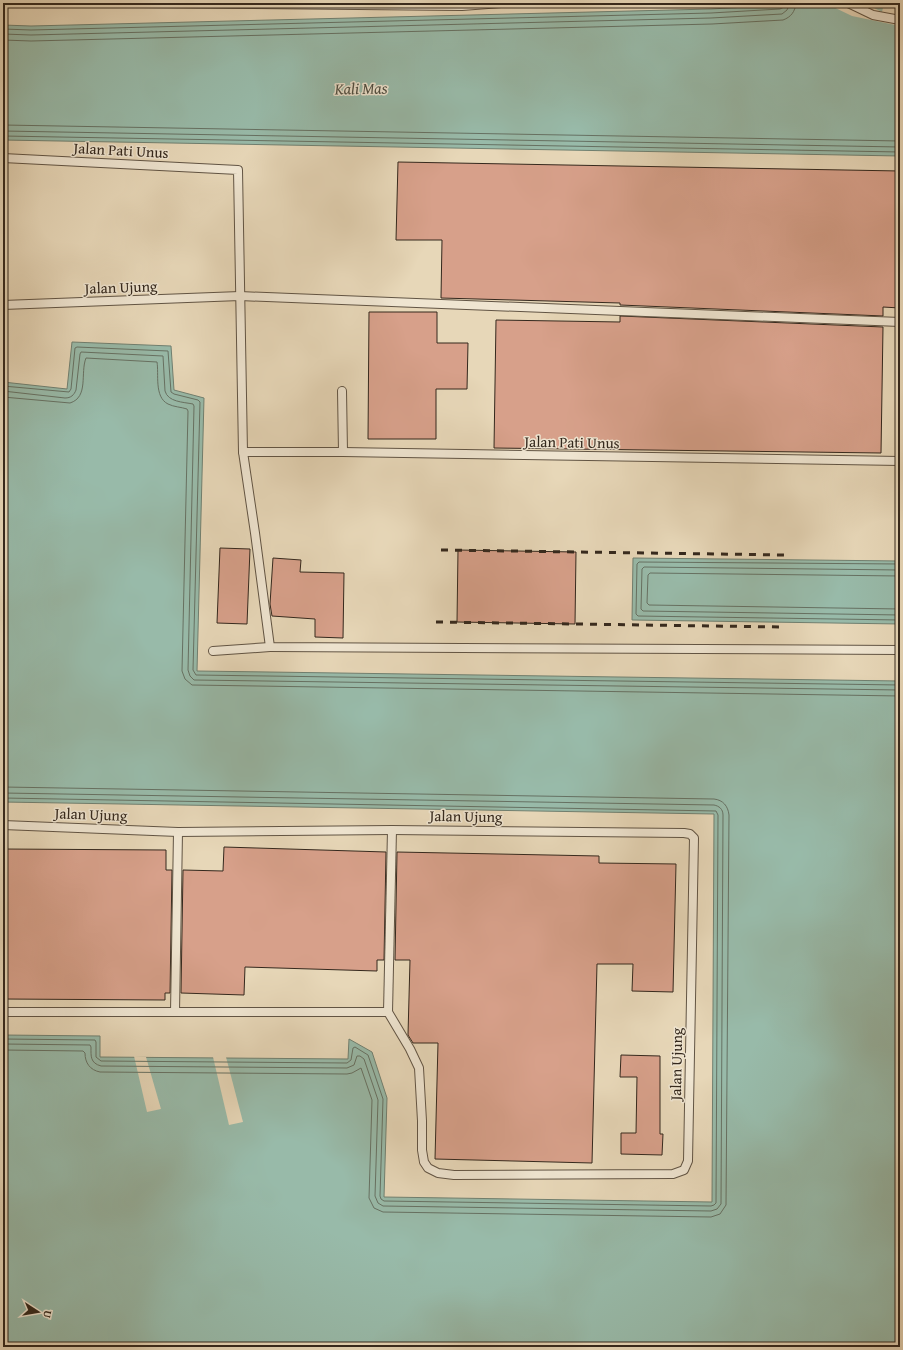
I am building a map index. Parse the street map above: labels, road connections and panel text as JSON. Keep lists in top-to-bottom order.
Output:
{
  "streets": {
    "lane": ["Jalan Pati Unus", "Jalan Ujung"]
  },
  "crossings": [
    ["Jalan Pati Unus", "Jalan Ujung"]
  ],
  "water": ["Kali Mas"],
  "north": "right"
}
